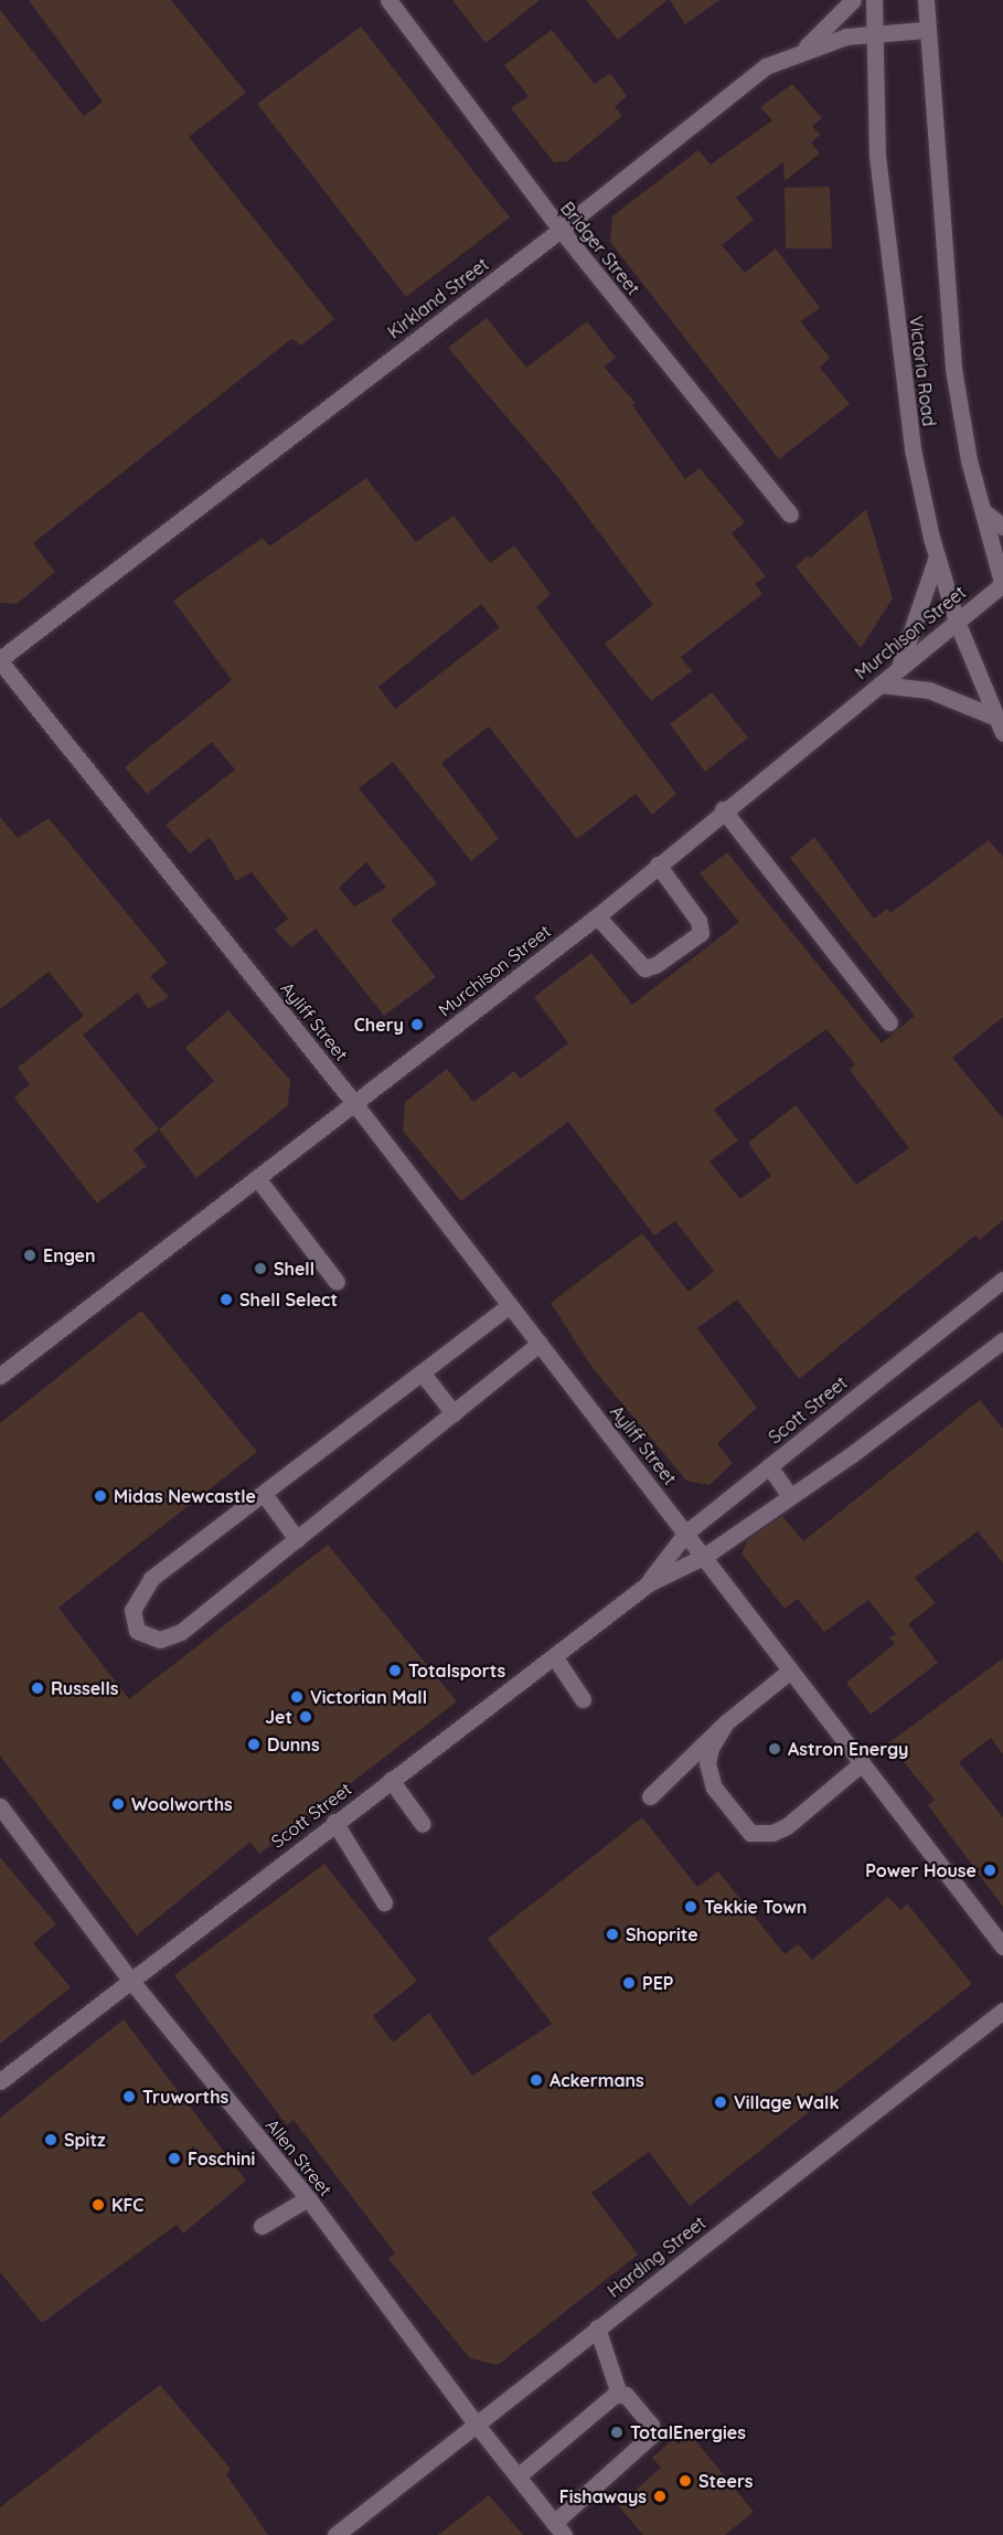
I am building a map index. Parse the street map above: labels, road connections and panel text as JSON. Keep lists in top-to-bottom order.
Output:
{
  "streets": {
    "street": [
      "Bridger Street",
      "Kirkland Street",
      "Victoria Road",
      "Murchison Street",
      "Ayliff Street",
      "Scott Street",
      "Allen Street",
      "Harding Street"
    ]
  },
  "crossings": [
    ["Bridger Street", "Kirkland Street"],
    ["Kirkland Street", "Victoria Road"],
    ["Kirkland Street", "Ayliff Street"],
    ["Victoria Road", "Murchison Street"],
    ["Murchison Street", "Ayliff Street"],
    ["Ayliff Street", "Scott Street"],
    ["Scott Street", "Allen Street"],
    ["Allen Street", "Harding Street"]
  ],
  "places": [
    "Chery",
    "Engen",
    "Shell",
    "Shell Select",
    "Midas Newcastle",
    "Totalsports",
    "Russells",
    "Victorian Mall",
    "Jet",
    "Dunns",
    "Astron Energy",
    "Woolworths",
    "Power House",
    "Tekkie Town",
    "Shoprite",
    "PEP",
    "Ackermans",
    "Truworths",
    "Village Walk",
    "Spitz",
    "Foschini",
    "KFC",
    "TotalEnergies",
    "Steers",
    "Fishaways"
  ]
}
